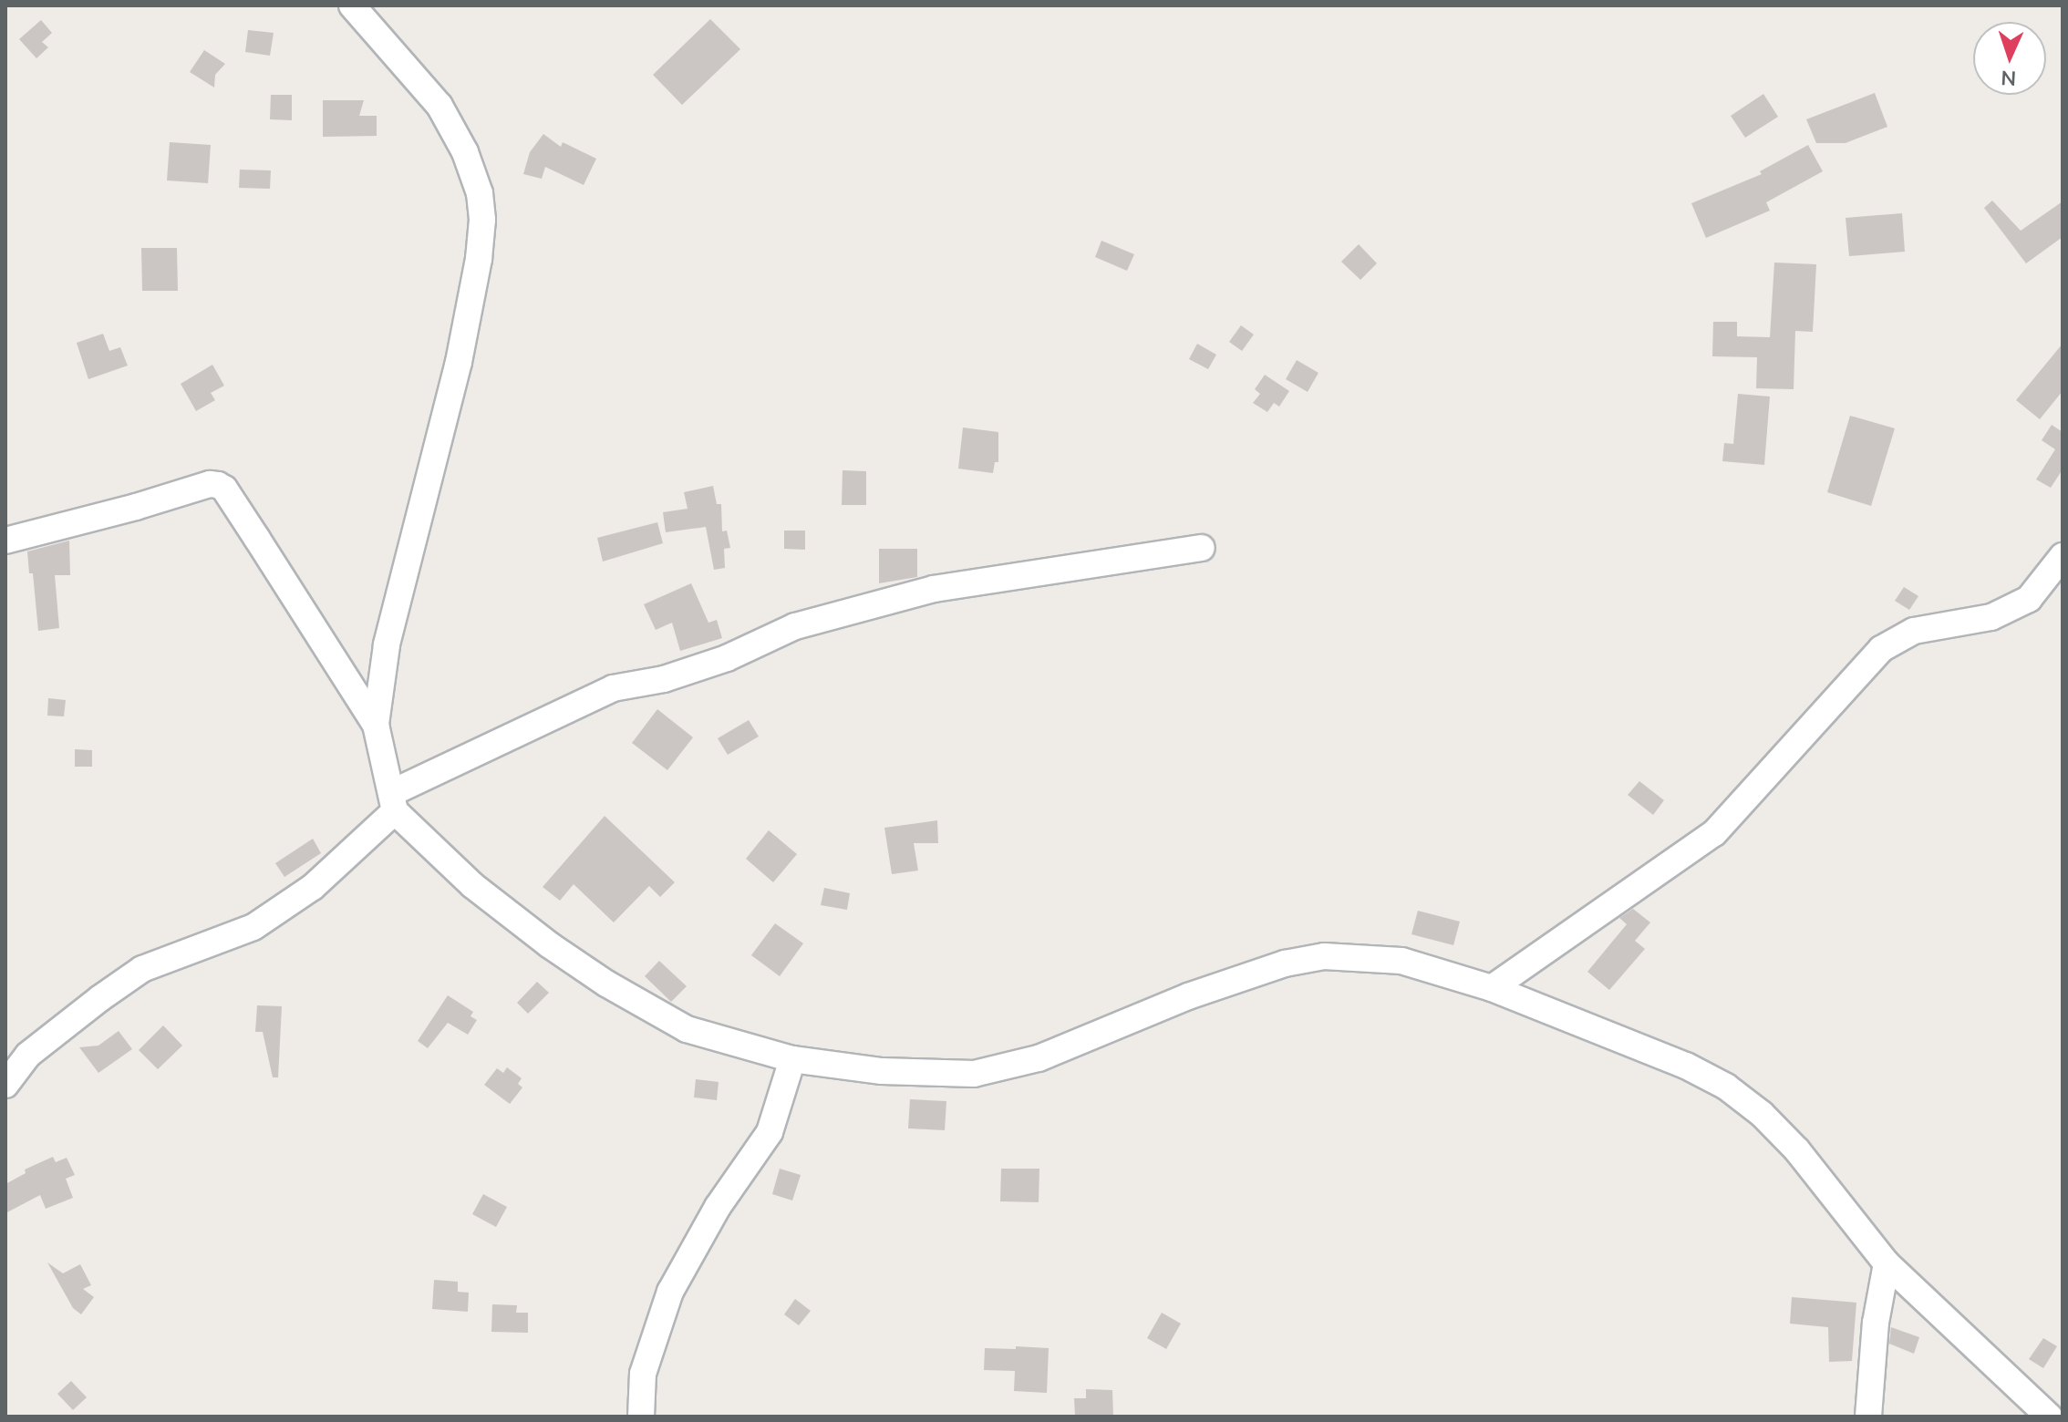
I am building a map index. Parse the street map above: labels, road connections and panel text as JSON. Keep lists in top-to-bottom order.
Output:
{
  "north": "bottom"
}
